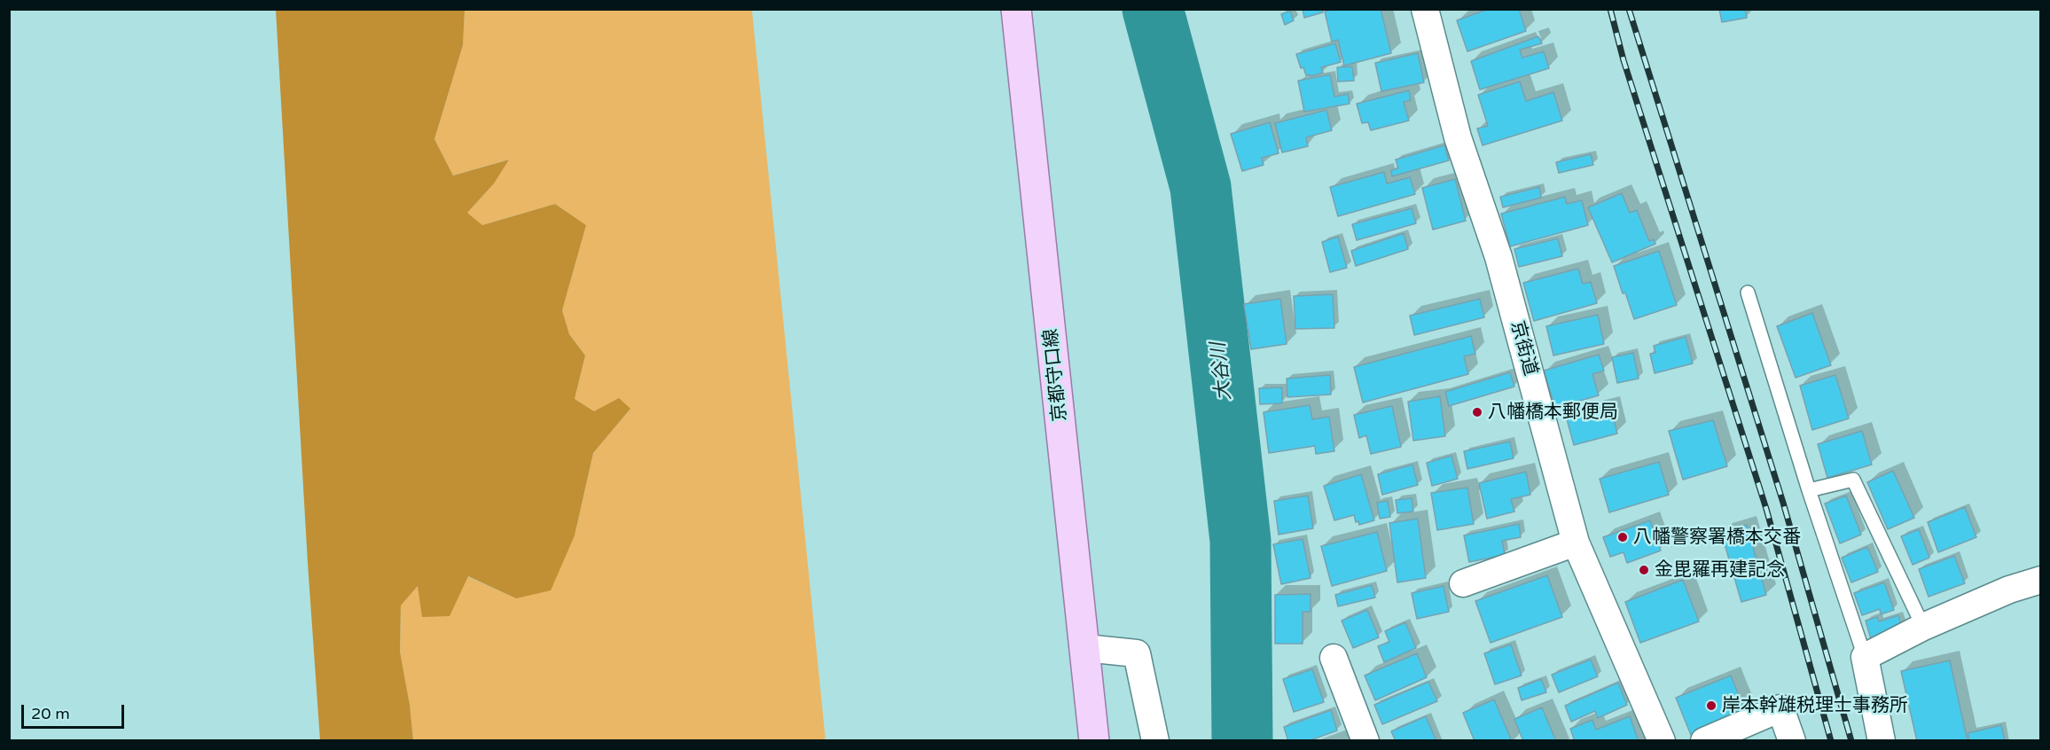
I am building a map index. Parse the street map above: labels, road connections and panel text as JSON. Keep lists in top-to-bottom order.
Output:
{
  "streets": {
    "main road": ["京都守口線"],
    "street": ["京街道"]
  },
  "water": ["大谷川"],
  "places": [
    "八幡橋本郵便局",
    "八幡警察署橋本交番",
    "金毘羅再建記念",
    "岸本幹雄税理士事務所"
  ],
  "scale_bar": "20 m"
}
